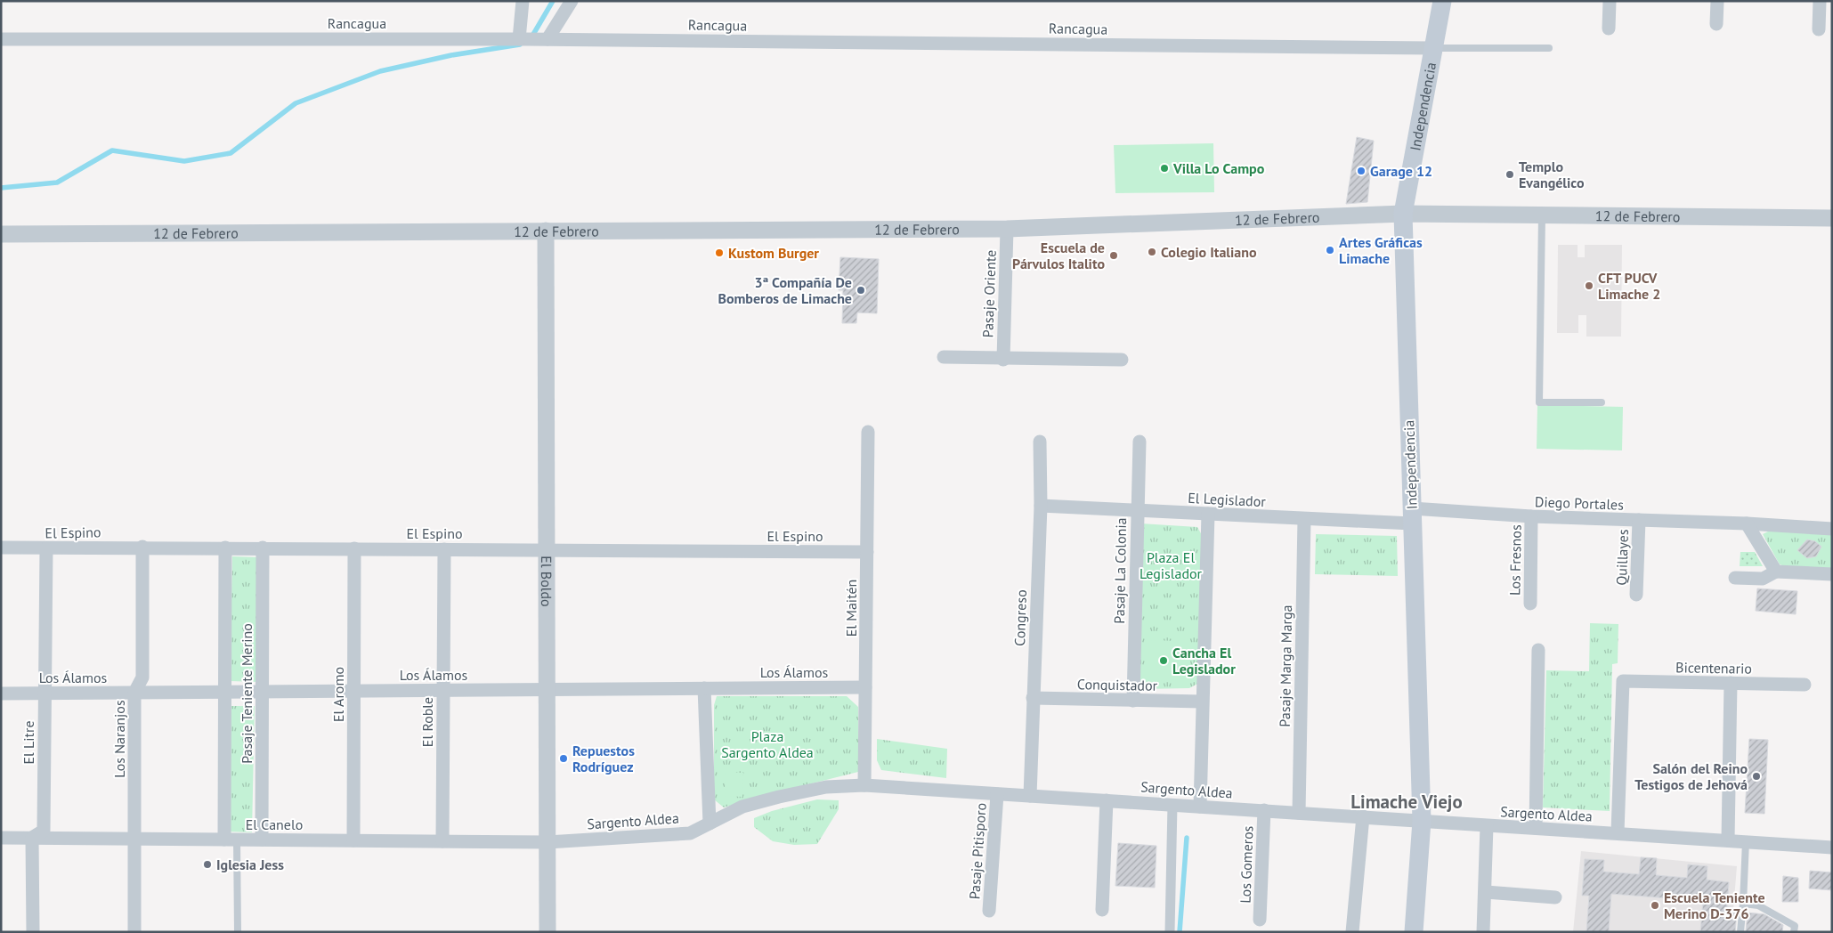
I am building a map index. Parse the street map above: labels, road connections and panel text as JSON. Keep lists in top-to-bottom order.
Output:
{
  "streets": {
    "main road": ["Independencia"],
    "street": [
      "Rancagua",
      "12 de Febrero",
      "Pasaje Oriente",
      "El Legislador",
      "Diego Portales",
      "El Espino",
      "Quillayes",
      "Los Fresnos",
      "Pasaje La Colonia",
      "El Boldo",
      "El Maitén",
      "Congreso",
      "Pasaje Marga Marga",
      "Bicentenario",
      "Los Álamos",
      "Conquistador",
      "Pasaje Teniente Merino",
      "El Aromo",
      "El Roble",
      "Los Naranjos",
      "El Litre",
      "Sargento Aldea",
      "El Canelo",
      "Pasaje Pitisporo",
      "Los Gomeros"
    ]
  },
  "crossings": [
    ["Rancagua", "Independencia"],
    ["Independencia", "12 de Febrero"],
    ["Independencia", "El Legislador"],
    ["Independencia", "Diego Portales"],
    ["Independencia", "Sargento Aldea"],
    ["12 de Febrero", "Pasaje Oriente"],
    ["12 de Febrero", "El Boldo"],
    ["El Legislador", "Diego Portales"],
    ["El Legislador", "Pasaje La Colonia"],
    ["El Legislador", "Congreso"],
    ["El Legislador", "Pasaje Marga Marga"],
    ["Diego Portales", "Quillayes"],
    ["Diego Portales", "Los Fresnos"],
    ["El Espino", "El Boldo"],
    ["El Espino", "El Maitén"],
    ["El Espino", "Pasaje Teniente Merino"],
    ["El Espino", "El Aromo"],
    ["El Espino", "El Roble"],
    ["El Espino", "Los Naranjos"],
    ["El Espino", "El Litre"],
    ["Pasaje La Colonia", "Conquistador"],
    ["El Boldo", "Los Álamos"],
    ["El Boldo", "Sargento Aldea"],
    ["El Boldo", "El Canelo"],
    ["El Maitén", "Los Álamos"],
    ["El Maitén", "Sargento Aldea"],
    ["Congreso", "Conquistador"],
    ["Congreso", "Sargento Aldea"],
    ["Pasaje Marga Marga", "Sargento Aldea"],
    ["Bicentenario", "Sargento Aldea"],
    ["Los Álamos", "Pasaje Teniente Merino"],
    ["Los Álamos", "El Aromo"],
    ["Los Álamos", "El Roble"],
    ["Los Álamos", "Los Naranjos"],
    ["Los Álamos", "El Litre"],
    ["Pasaje Teniente Merino", "El Canelo"],
    ["El Aromo", "El Canelo"],
    ["El Roble", "El Canelo"],
    ["Los Naranjos", "El Canelo"],
    ["El Litre", "El Canelo"],
    ["Sargento Aldea", "El Canelo"],
    ["Sargento Aldea", "Pasaje Pitisporo"],
    ["Sargento Aldea", "Los Gomeros"]
  ],
  "districts": ["Limache Viejo"],
  "parks": ["Plaza El Legislador", "Plaza Sargento Aldea"],
  "places": [
    "Villa Lo Campo",
    "Garage 12",
    "Templo Evangélico",
    "Artes Gráficas Limache",
    "Colegio Italiano",
    "Kustom Burger",
    "Escuela de Párvulos Italito",
    "CFT PUCV Limache 2",
    "3ª Compañía De Bomberos de Limache",
    "Cancha El Legislador",
    "Repuestos Rodríguez",
    "Salón del Reino Testigos de Jehová",
    "Iglesia Jess",
    "Escuela Teniente Merino D-376"
  ]
}
